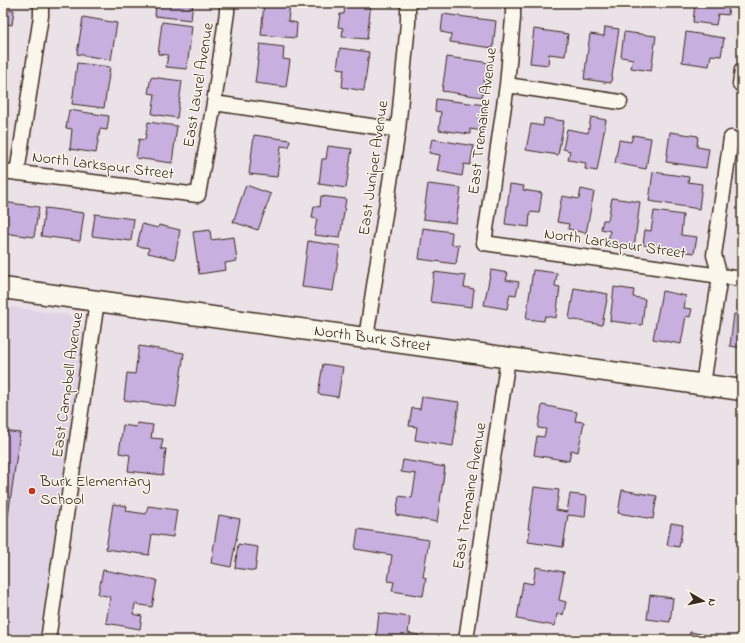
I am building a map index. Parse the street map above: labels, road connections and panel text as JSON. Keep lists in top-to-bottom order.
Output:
{
  "streets": {
    "street": [
      "East Laurel Avenue",
      "East Tremaine Avenue",
      "North Larkspur Street",
      "East Juniper Avenue",
      "North Burk Street",
      "East Campbell Avenue"
    ]
  },
  "crossings": [
    ["East Laurel Avenue", "North Larkspur Street"],
    ["East Tremaine Avenue", "North Larkspur Street"],
    ["East Tremaine Avenue", "North Burk Street"],
    ["East Juniper Avenue", "North Burk Street"],
    ["North Burk Street", "East Campbell Avenue"]
  ],
  "places": ["Burk Elementary School"],
  "north": "right"
}
